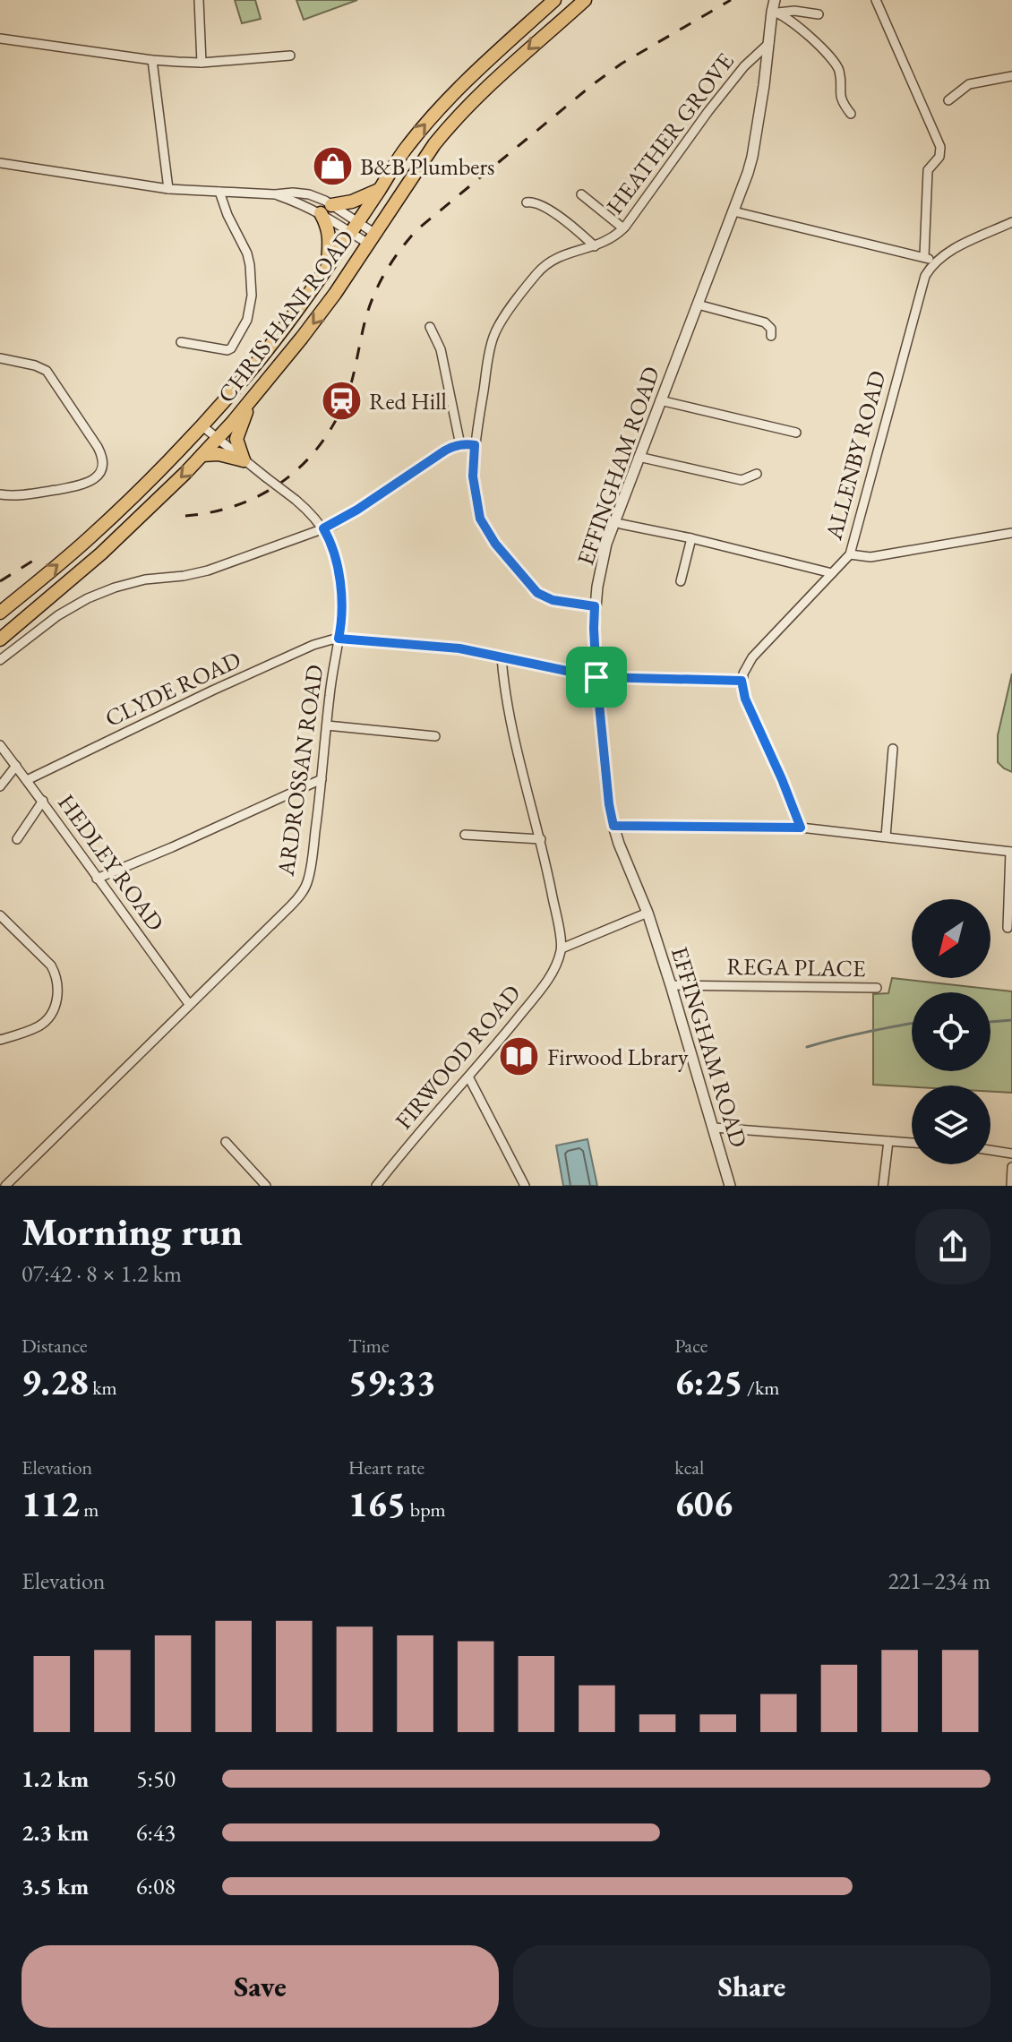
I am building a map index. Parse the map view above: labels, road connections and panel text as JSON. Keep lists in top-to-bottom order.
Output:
{
  "streets": {
    "main road": ["CHRIS HANI ROAD"],
    "street": [
      "HEATHER GROVE",
      "ALLENBY ROAD",
      "EFFINGHAM ROAD",
      "CLYDE ROAD",
      "ARDROSSAN ROAD",
      "HEDLEY ROAD",
      "REGA PLACE",
      "FIRWOOD ROAD"
    ]
  },
  "crossings": [
    ["HEATHER GROVE", "EFFINGHAM ROAD"],
    ["CHRIS HANI ROAD", "ARDROSSAN ROAD"],
    ["EFFINGHAM ROAD", "REGA PLACE"],
    ["CLYDE ROAD", "ARDROSSAN ROAD"],
    ["CLYDE ROAD", "HEDLEY ROAD"],
    ["ARDROSSAN ROAD", "HEDLEY ROAD"]
  ],
  "places": {
    "shop": ["B&B Plumbers"],
    "station": ["Red Hill"],
    "library": ["Firwood Lbrary"]
  },
  "north": "bottom left",
  "page": {
    "heading": ["Morning run", "07:42 · 8 × 1.2 km"],
    "stats": [
      ["Distance", "9.28 km"],
      ["Time", "59:33"],
      ["Pace", "6:25 /km"],
      ["Elevation", "112 m"],
      ["Heart rate", "165 bpm"],
      ["kcal", "606"]
    ],
    "chart": ["Elevation", "221–234 m"],
    "list": [
      {
        "name": "1.2 km",
        "note": "5:50"
      },
      {
        "name": "2.3 km",
        "note": "6:43"
      },
      {
        "name": "3.5 km",
        "note": "6:08"
      }
    ],
    "buttons": ["Save", "Share"]
  }
}
